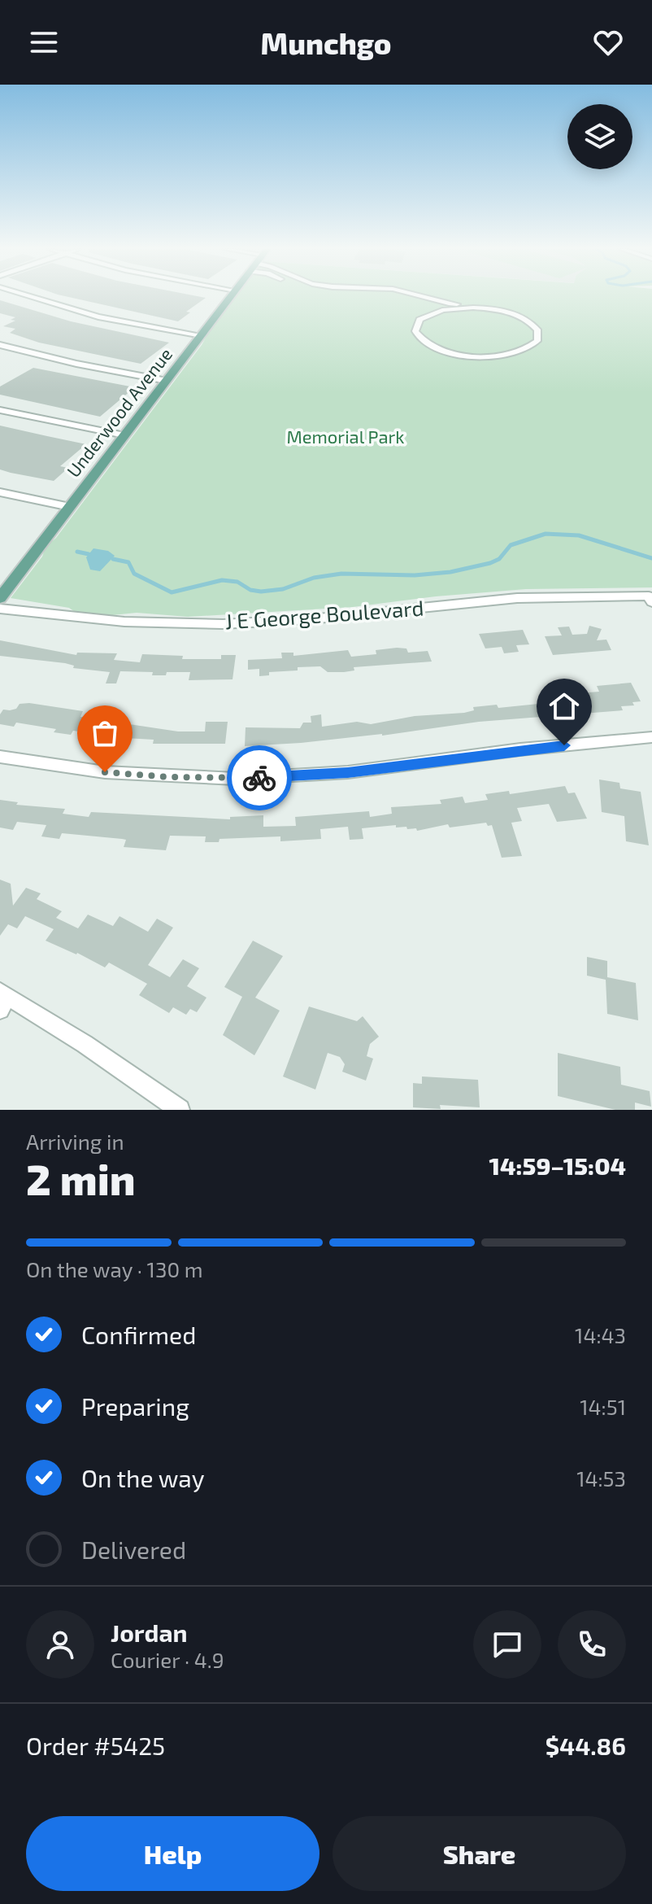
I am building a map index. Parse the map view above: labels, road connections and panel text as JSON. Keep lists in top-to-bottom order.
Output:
{
  "streets": {
    "main road": ["Underwood Avenue"],
    "street": ["J E George Boulevard"]
  },
  "parks": ["Memorial Park"],
  "page": {
    "header": "Munchgo",
    "heading": ["2 min", "Arriving in", "14:59–15:04"],
    "panel": [
      "Jordan",
      "Courier · 4.9",
      "Order #5425",
      "$44.86"
    ],
    "bar": "On the way · 130 m",
    "list": [
      ["Confirmed", "14:43"],
      ["Preparing", "14:51"],
      ["On the way", "14:53"],
      "Delivered"
    ],
    "buttons": ["Help", "Share"]
  }
}
